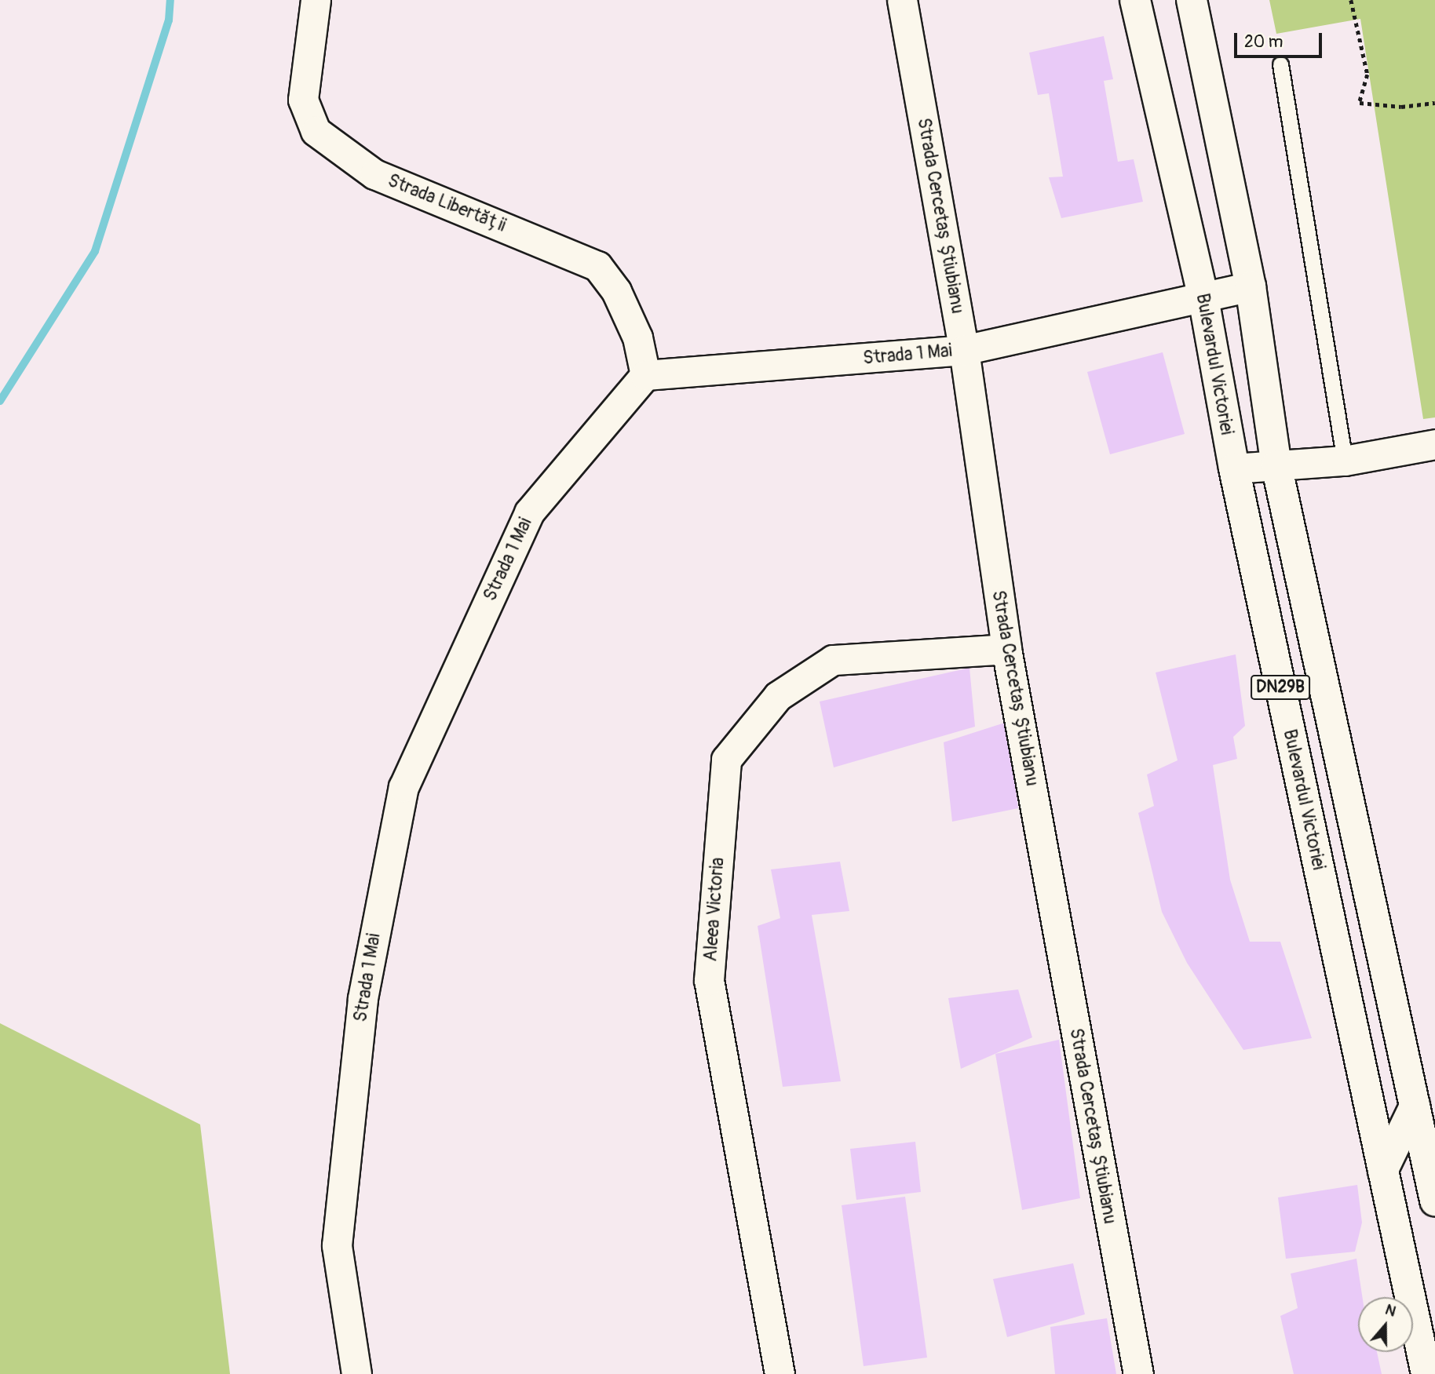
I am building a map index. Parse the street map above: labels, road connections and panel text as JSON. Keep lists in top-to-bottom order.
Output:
{
  "streets": {
    "main road": ["Bulevardul Victoriei", "DN29B"],
    "street": [
      "Strada Libertății",
      "Strada Cercetaș Știubianu",
      "Strada 1 Mai",
      "Aleea Victoria"
    ]
  },
  "crossings": [
    ["Strada Libertății", "Strada 1 Mai"],
    ["Strada Cercetaș Știubianu", "Strada 1 Mai"],
    ["Strada Cercetaș Știubianu", "Aleea Victoria"],
    ["Strada 1 Mai", "Bulevardul Victoriei"],
    ["Strada 1 Mai", "DN29B"]
  ],
  "scale_bar": "20 m",
  "north": "top"
}
